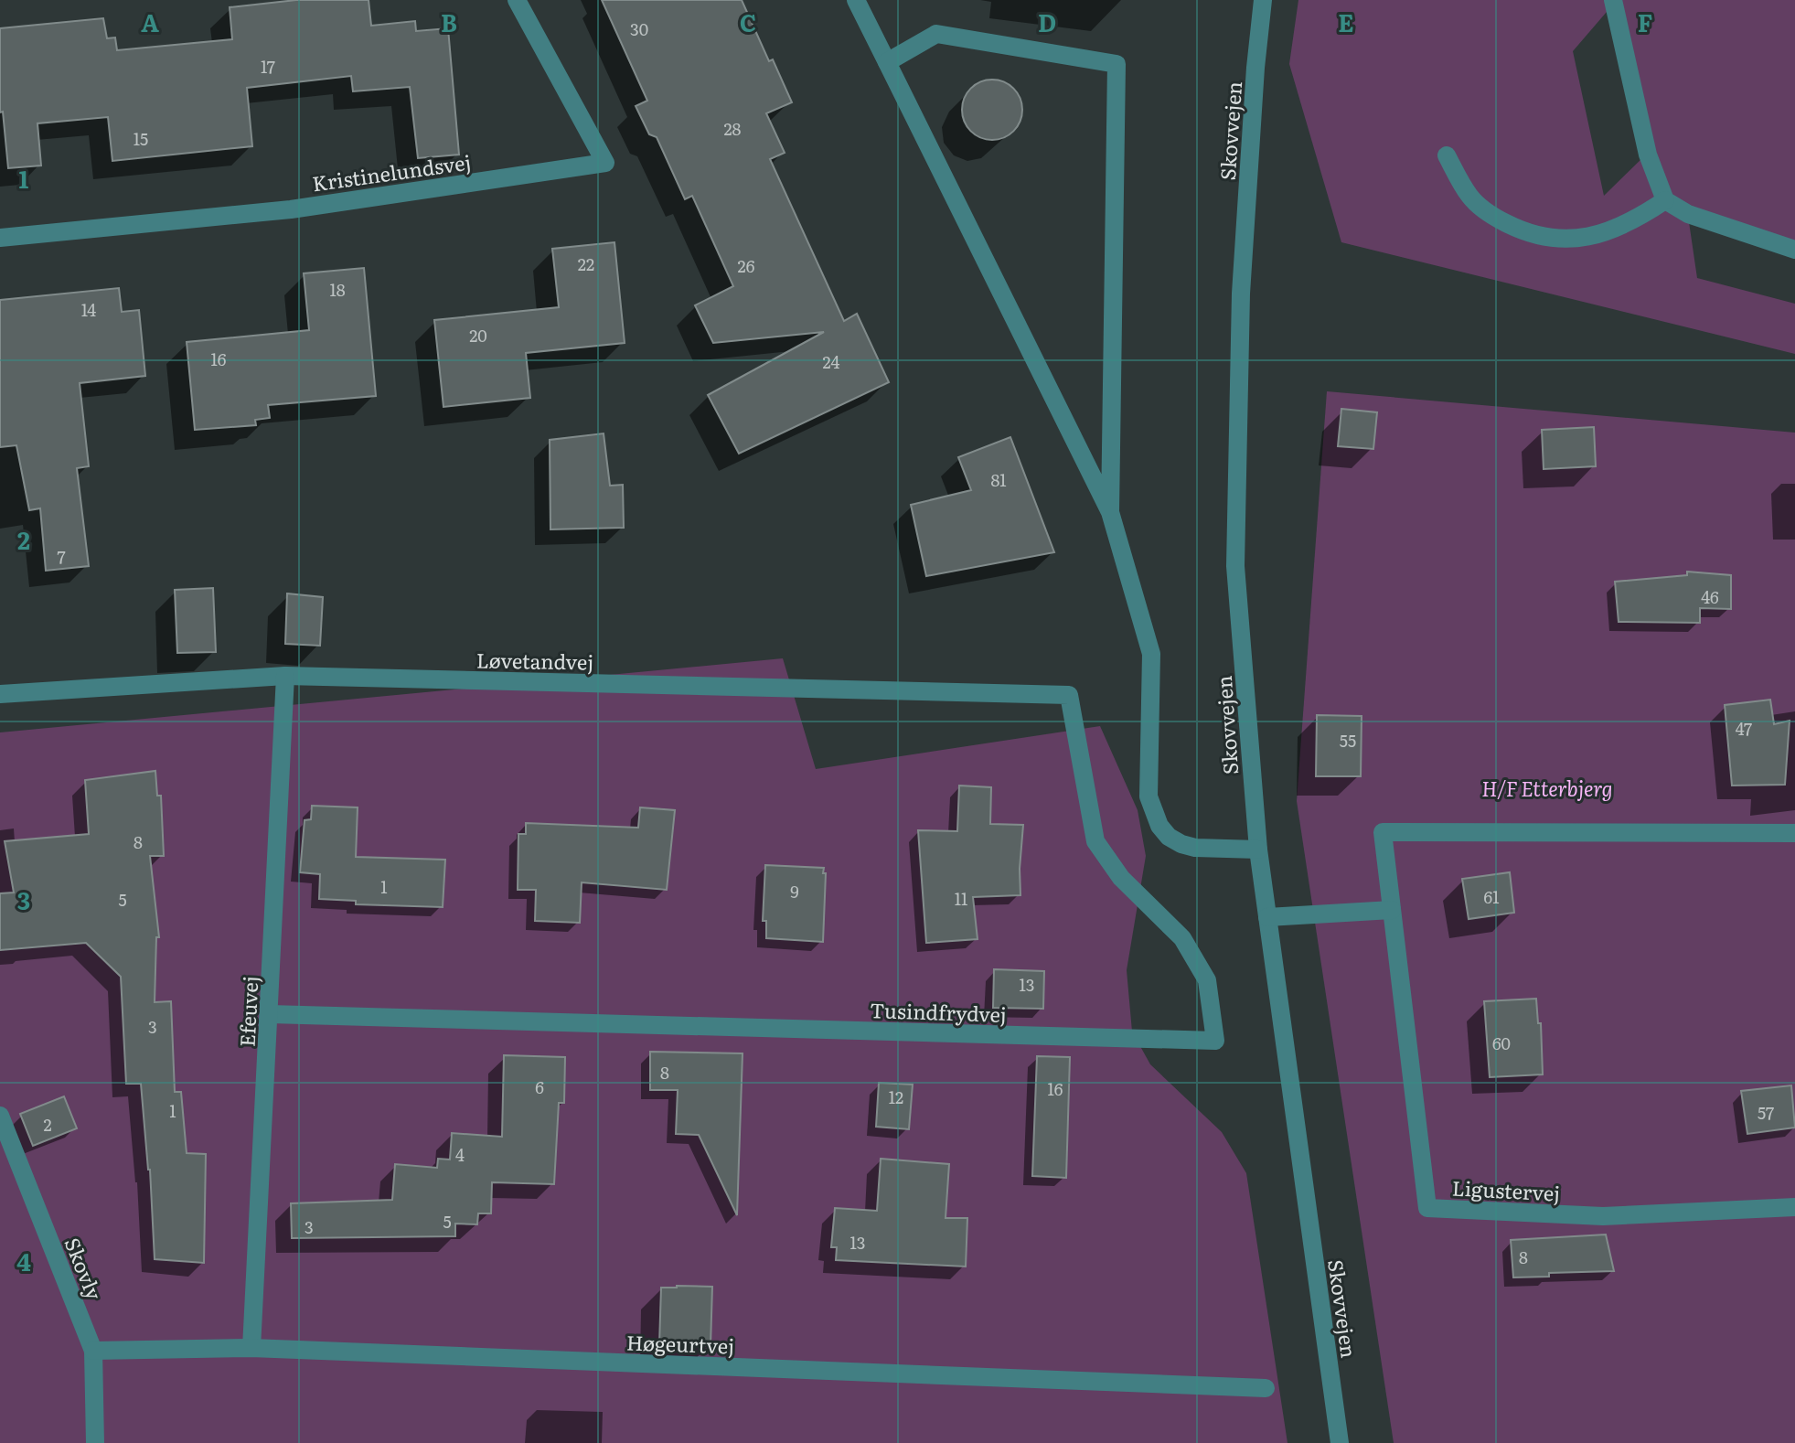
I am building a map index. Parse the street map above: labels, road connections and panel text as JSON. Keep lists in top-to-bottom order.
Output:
{
  "streets": {
    "street": [
      "Skovvejen",
      "Kristinelundsvej",
      "Løvetandvej",
      "Efeuvej",
      "Tusindfrydvej",
      "Ligustervej",
      "Skovly",
      "Høgeurtvej"
    ]
  },
  "crossings": [
    ["Løvetandvej", "Efeuvej"],
    ["Løvetandvej", "Tusindfrydvej"],
    ["Efeuvej", "Tusindfrydvej"],
    ["Efeuvej", "Høgeurtvej"],
    ["Skovly", "Høgeurtvej"]
  ],
  "parks": ["H/F Etterbjerg"],
  "house_numbers": [
    "30",
    "17",
    "28",
    "15",
    "22",
    "26",
    "18",
    "14",
    "20",
    "16",
    "24",
    "81",
    "7",
    "46",
    "47",
    "55",
    "8",
    "1",
    "9",
    "61",
    "11",
    "5",
    "13",
    "3",
    "60",
    "8",
    "6",
    "16",
    "12",
    "1",
    "57",
    "2",
    "4",
    "5",
    "3",
    "13",
    "8"
  ],
  "grid": {
    "columns": [
      "A",
      "B",
      "C",
      "D",
      "E",
      "F"
    ],
    "rows": [
      "1",
      "2",
      "3",
      "4"
    ]
  }
}
